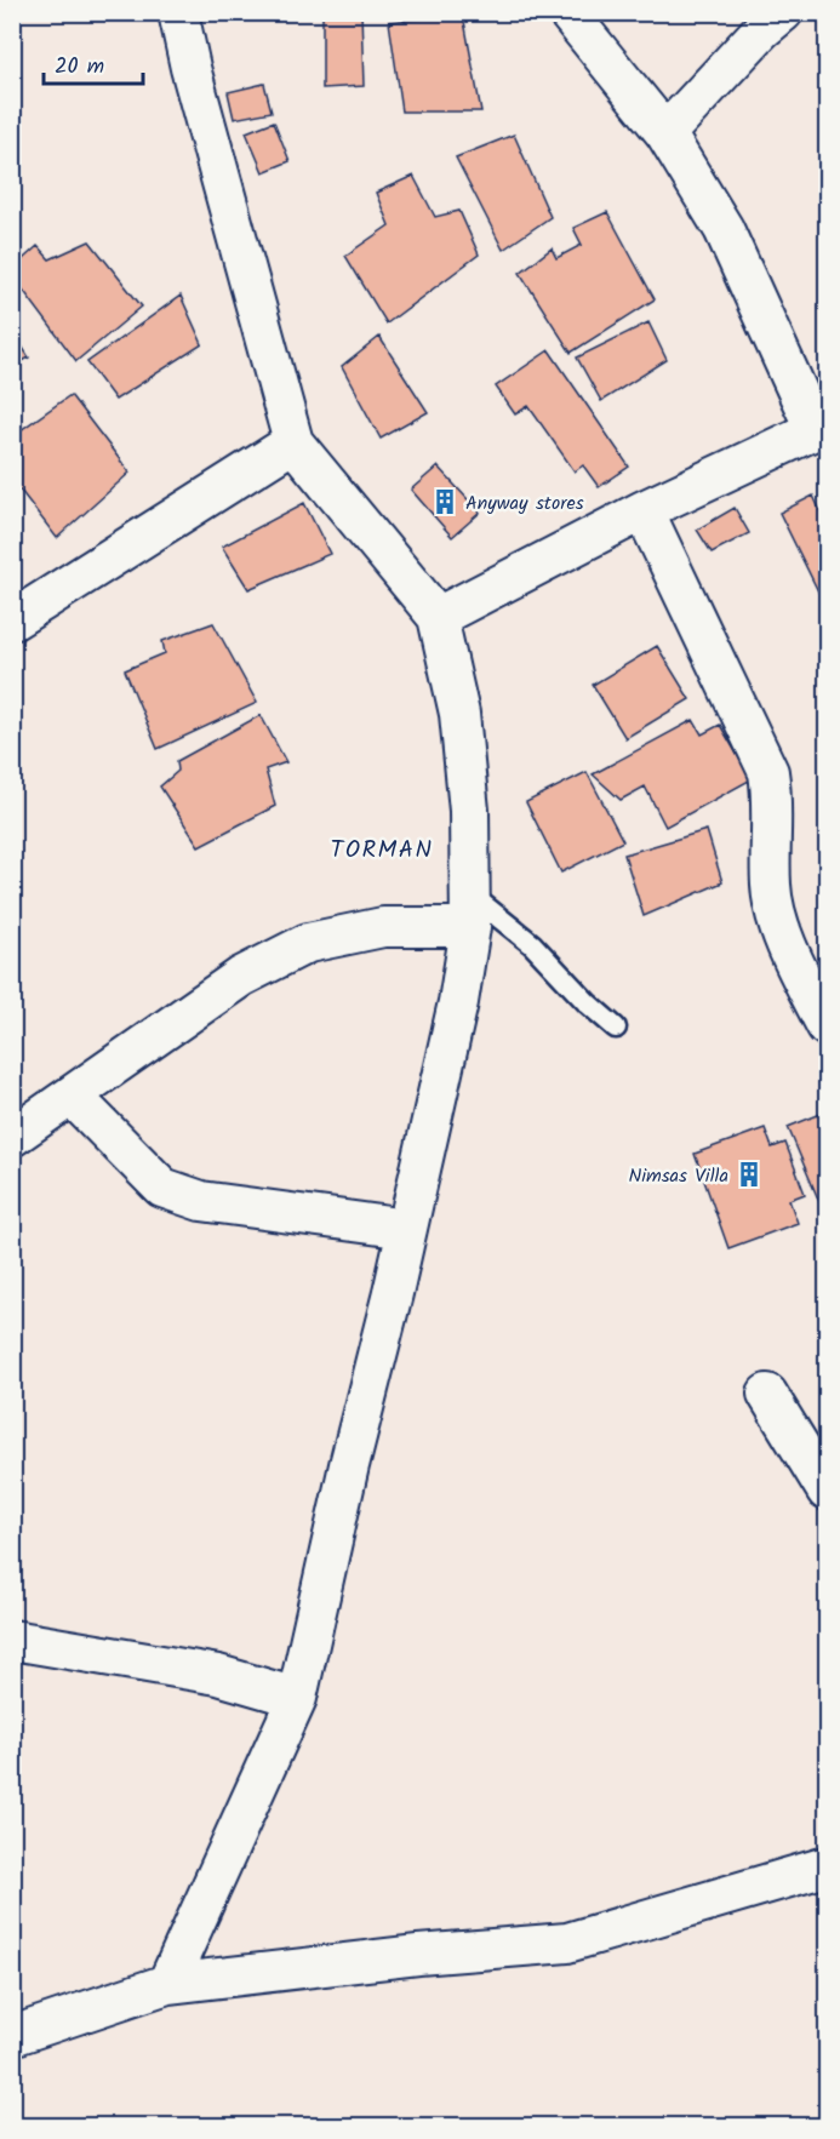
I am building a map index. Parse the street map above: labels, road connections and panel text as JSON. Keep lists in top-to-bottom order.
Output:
{
  "districts": ["TORMAN"],
  "places": {
    "building": ["Anyway stores", "Nimsas Villa"]
  },
  "scale_bar": "20 m"
}
